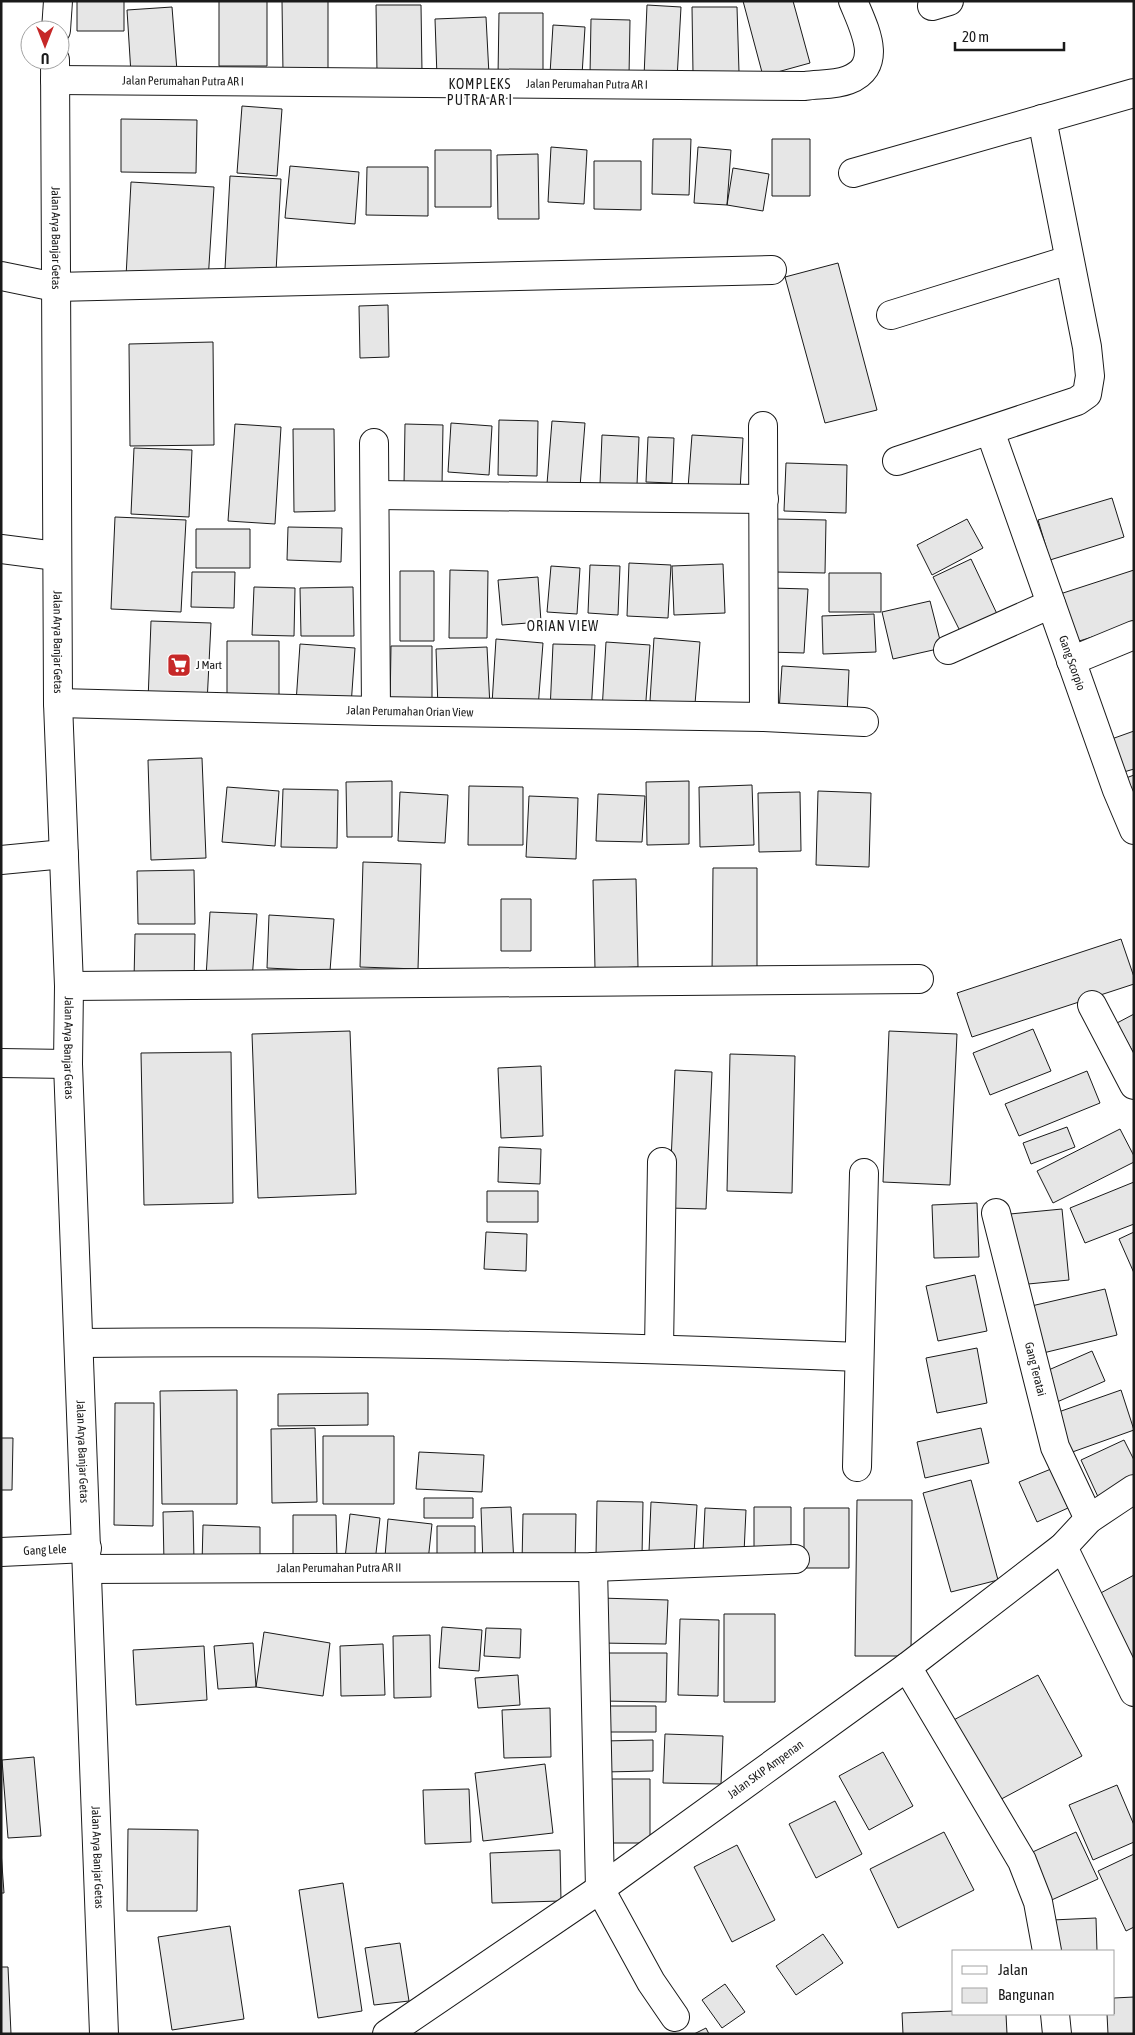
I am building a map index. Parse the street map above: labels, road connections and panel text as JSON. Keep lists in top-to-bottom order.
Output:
{
  "streets": {
    "main road": [
      "Jalan Perumahan Putra AR I",
      "Jalan Arya Banjar Getas",
      "Gang Scorpio",
      "Jalan Perumahan Orian View",
      "Gang Teratai",
      "Gang Lele",
      "Jalan Perumahan Putra AR II",
      "Jalan SKIP Ampenan"
    ]
  },
  "crossings": [
    ["Jalan Perumahan Putra AR I", "Jalan Arya Banjar Getas"],
    ["Jalan Arya Banjar Getas", "Jalan Perumahan Orian View"],
    ["Jalan Arya Banjar Getas", "Gang Lele"],
    ["Jalan Arya Banjar Getas", "Jalan Perumahan Putra AR II"],
    ["Gang Teratai", "Jalan SKIP Ampenan"],
    ["Gang Lele", "Jalan Perumahan Putra AR II"]
  ],
  "districts": ["KOMPLEKS PUTRA AR I", "ORIAN VIEW"],
  "places": {
    "supermarket": ["J Mart"]
  },
  "legend": ["Jalan", "Bangunan"],
  "scale_bar": "20 m",
  "north": "bottom"
}
